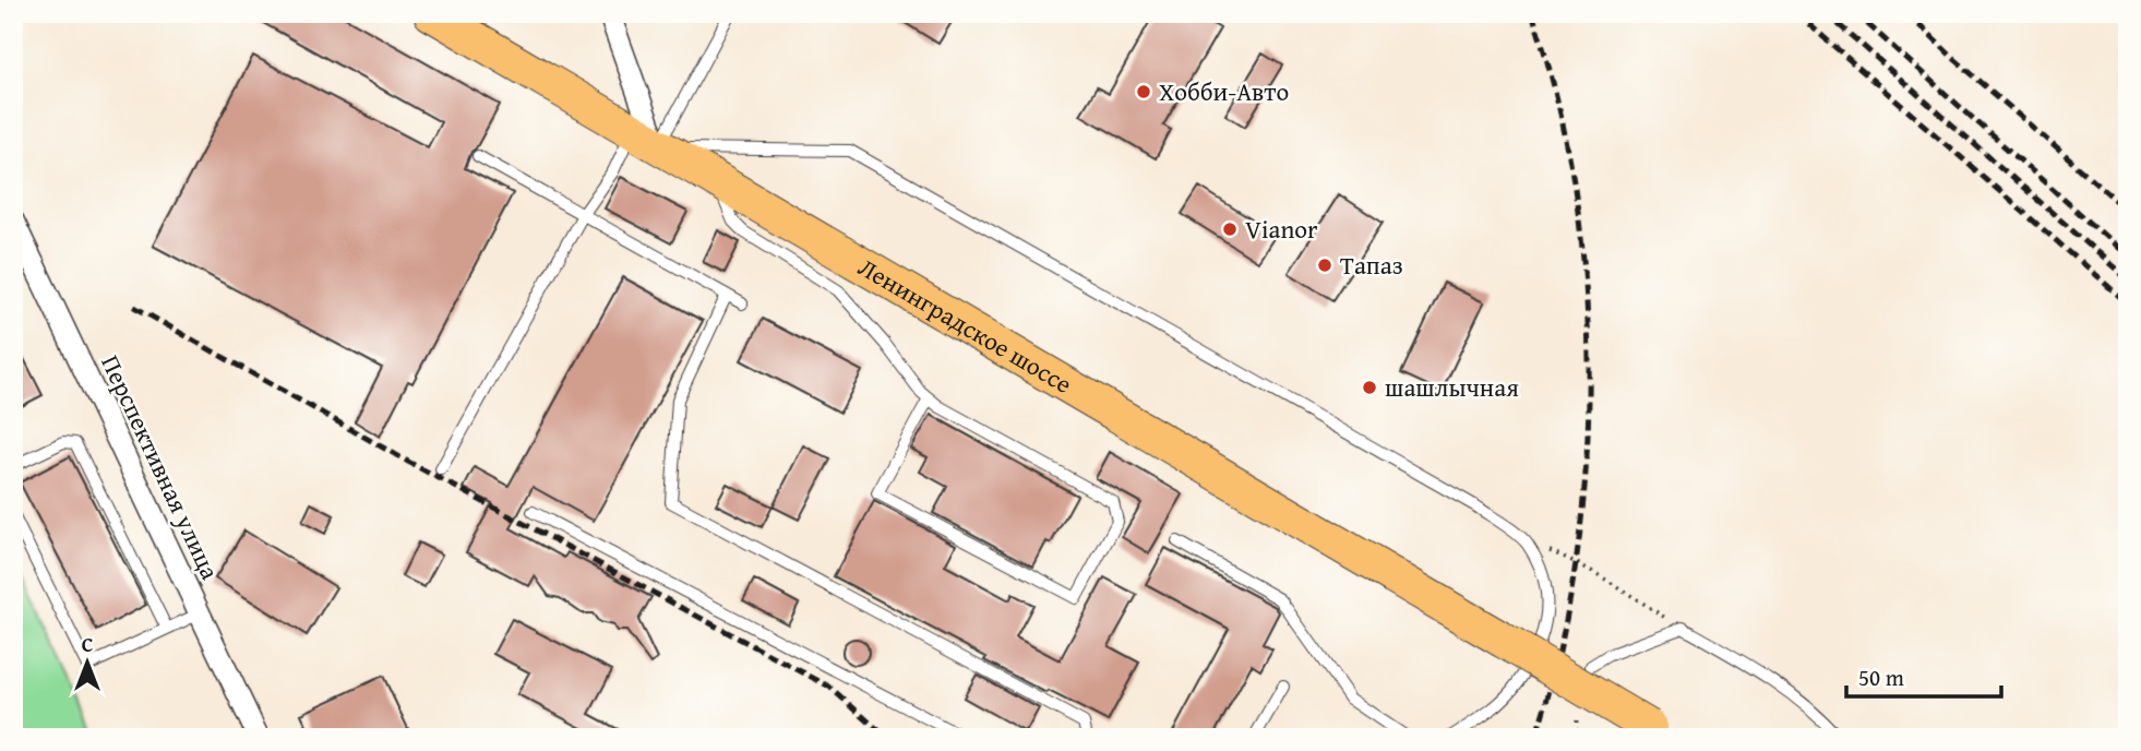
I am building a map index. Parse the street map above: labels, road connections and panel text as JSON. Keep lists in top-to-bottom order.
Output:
{
  "streets": {
    "main road": ["Ленинградское шоссе"],
    "street": ["Перспективная улица"]
  },
  "places": [
    "Хобби-Авто",
    "Vianor",
    "Тапаз",
    "шашлычная"
  ],
  "scale_bar": "50 m",
  "north": "top"
}
